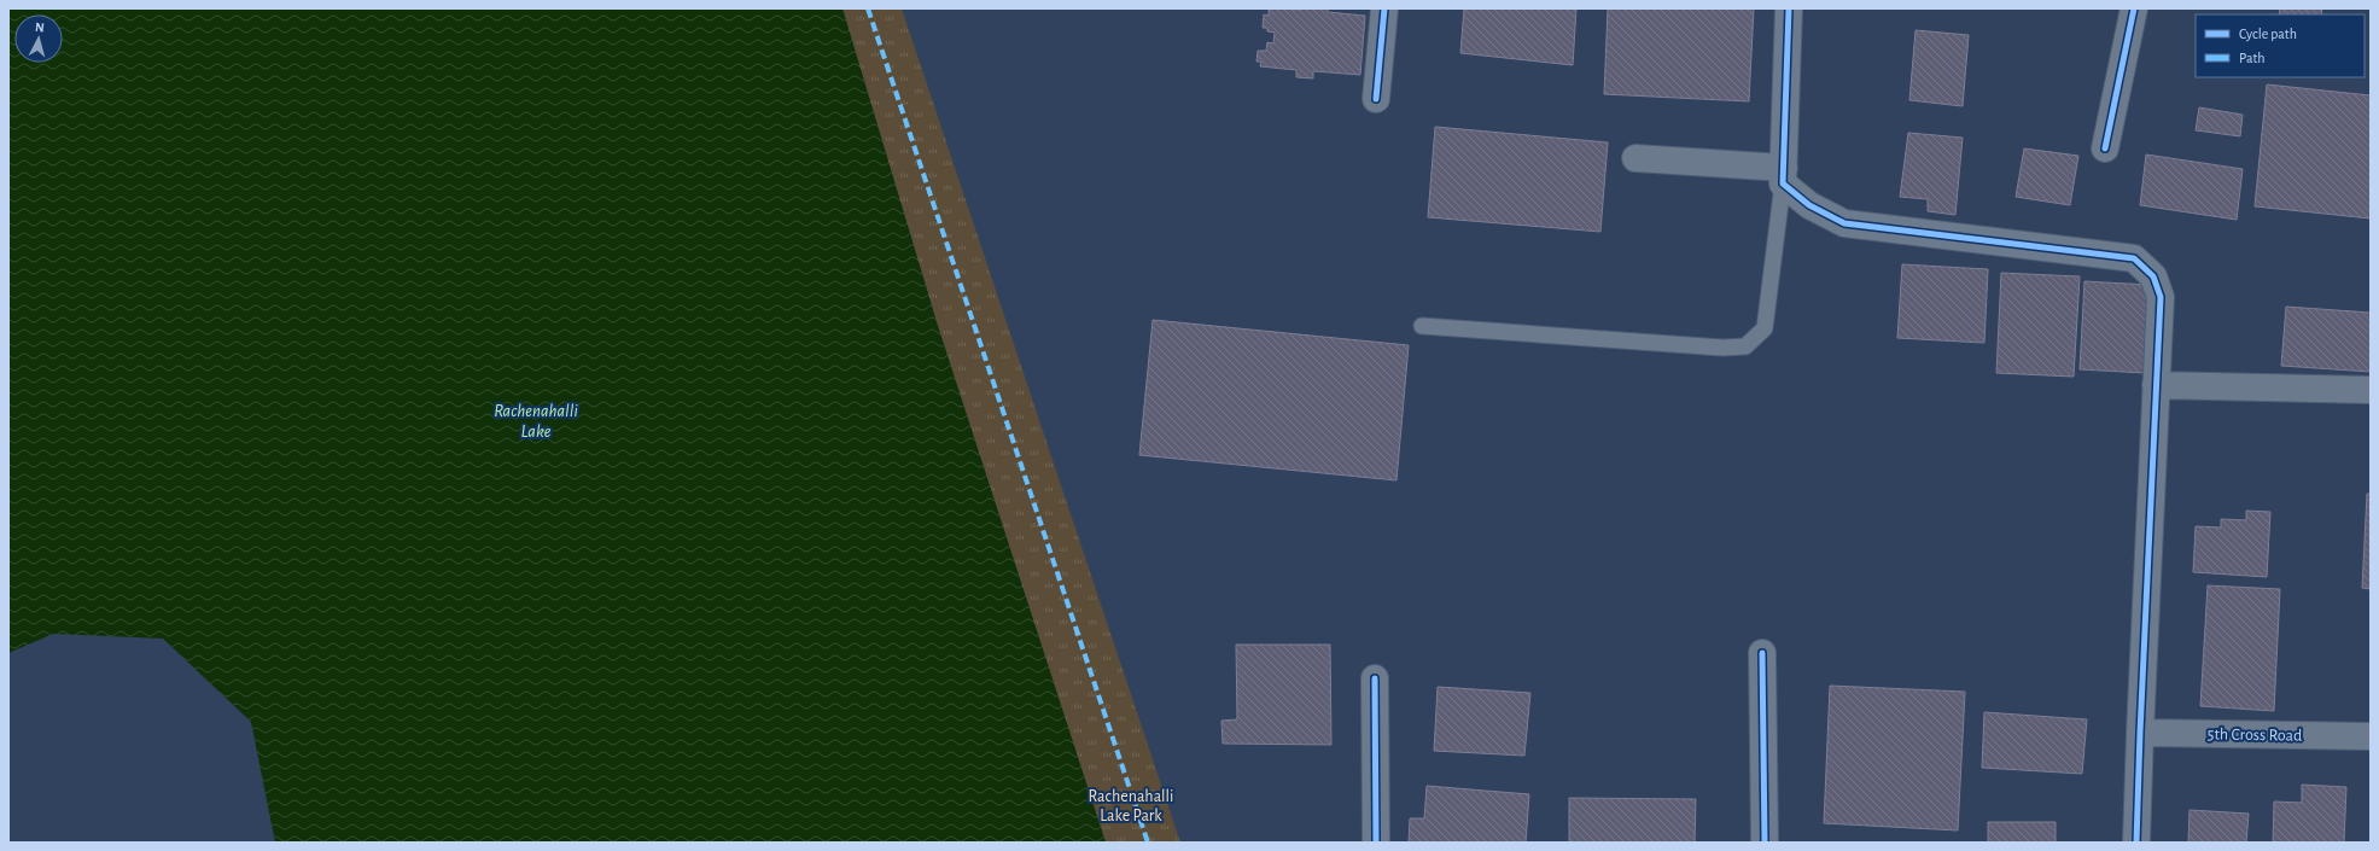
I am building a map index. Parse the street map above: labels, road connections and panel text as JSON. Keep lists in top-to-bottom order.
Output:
{
  "streets": {
    "street": ["5th Cross Road"]
  },
  "water": ["Rachenahalli Lake"],
  "parks": ["Rachenahalli Lake Park"],
  "legend": ["Cycle path", "Path"],
  "north": "top"
}
